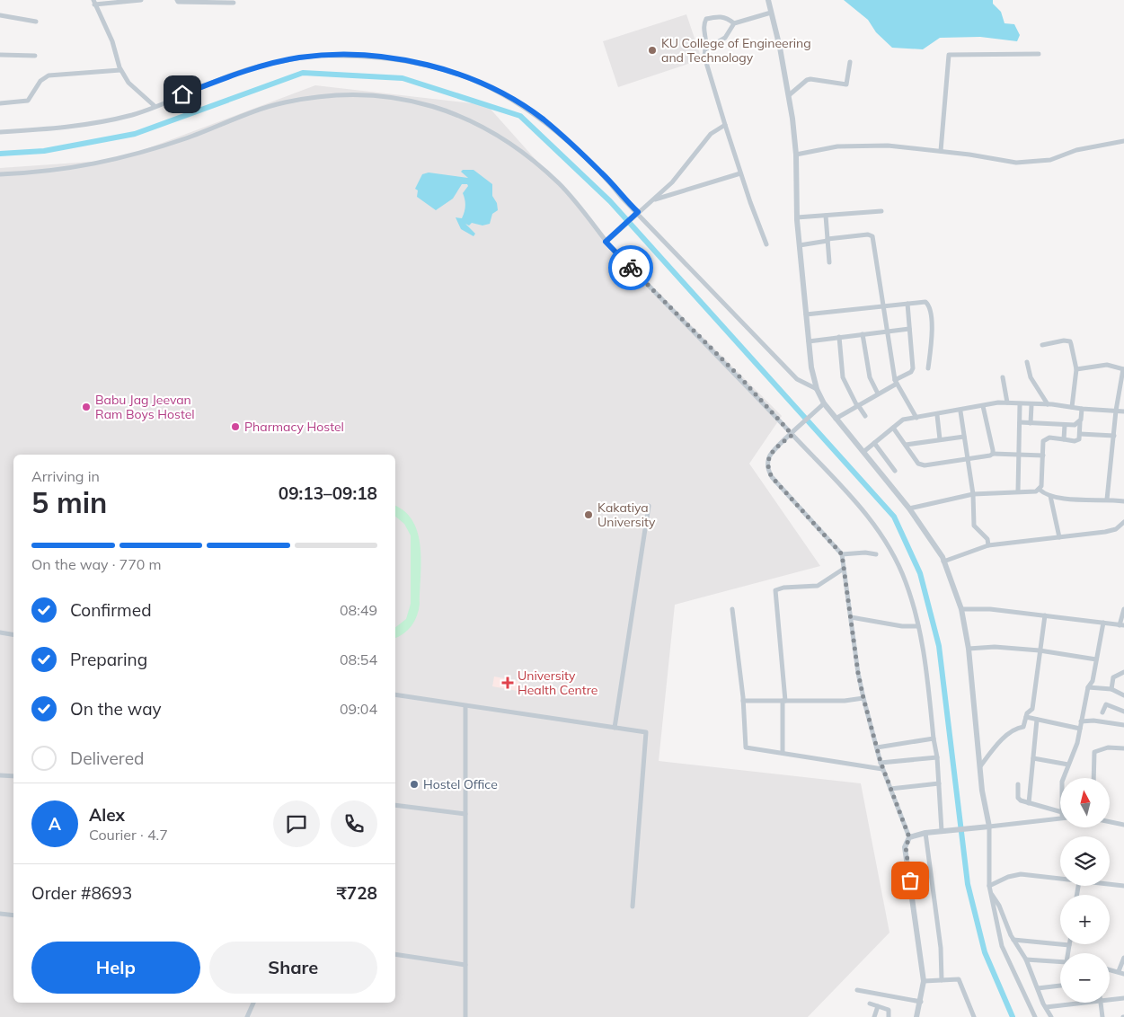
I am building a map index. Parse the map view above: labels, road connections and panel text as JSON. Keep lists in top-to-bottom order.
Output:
{
  "places": {
    "other": [
      "KU College of Engineering and Technology",
      "Babu Jag Jeevan Ram Boys Hostel",
      "Pharmacy Hostel",
      "Kakatiya University",
      "Hostel Office"
    ],
    "health": ["University Health Centre"]
  },
  "north": "top",
  "page": {
    "heading": ["5 min", "Arriving in", "09:13–09:18"],
    "panel": [
      "Alex",
      "Courier · 4.7",
      "Order #8693",
      "₹728"
    ],
    "bar": "On the way · 770 m",
    "list": [
      ["Confirmed", "08:49"],
      ["Preparing", "08:54"],
      ["On the way", "09:04"],
      "Delivered"
    ],
    "map_buttons": ["+", "−"],
    "round": "A",
    "buttons": ["Help", "Share"]
  }
}
